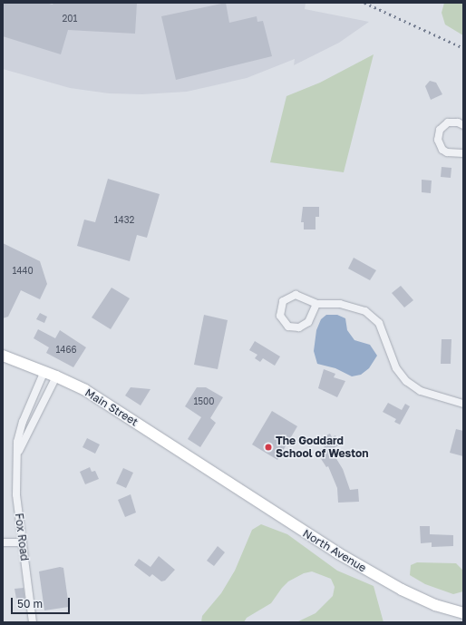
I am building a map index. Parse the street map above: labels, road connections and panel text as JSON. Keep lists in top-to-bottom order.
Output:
{
  "streets": {
    "main road": ["Main Street", "North Avenue"],
    "street": ["Fox Road"]
  },
  "crossings": [
    ["Main Street", "Fox Road"],
    ["Main Street", "North Avenue"]
  ],
  "places": ["The Goddard School of Weston"],
  "house_numbers": [
    "201",
    "1432",
    "1440",
    "1466",
    "1500"
  ],
  "scale_bar": "50 m"
}
